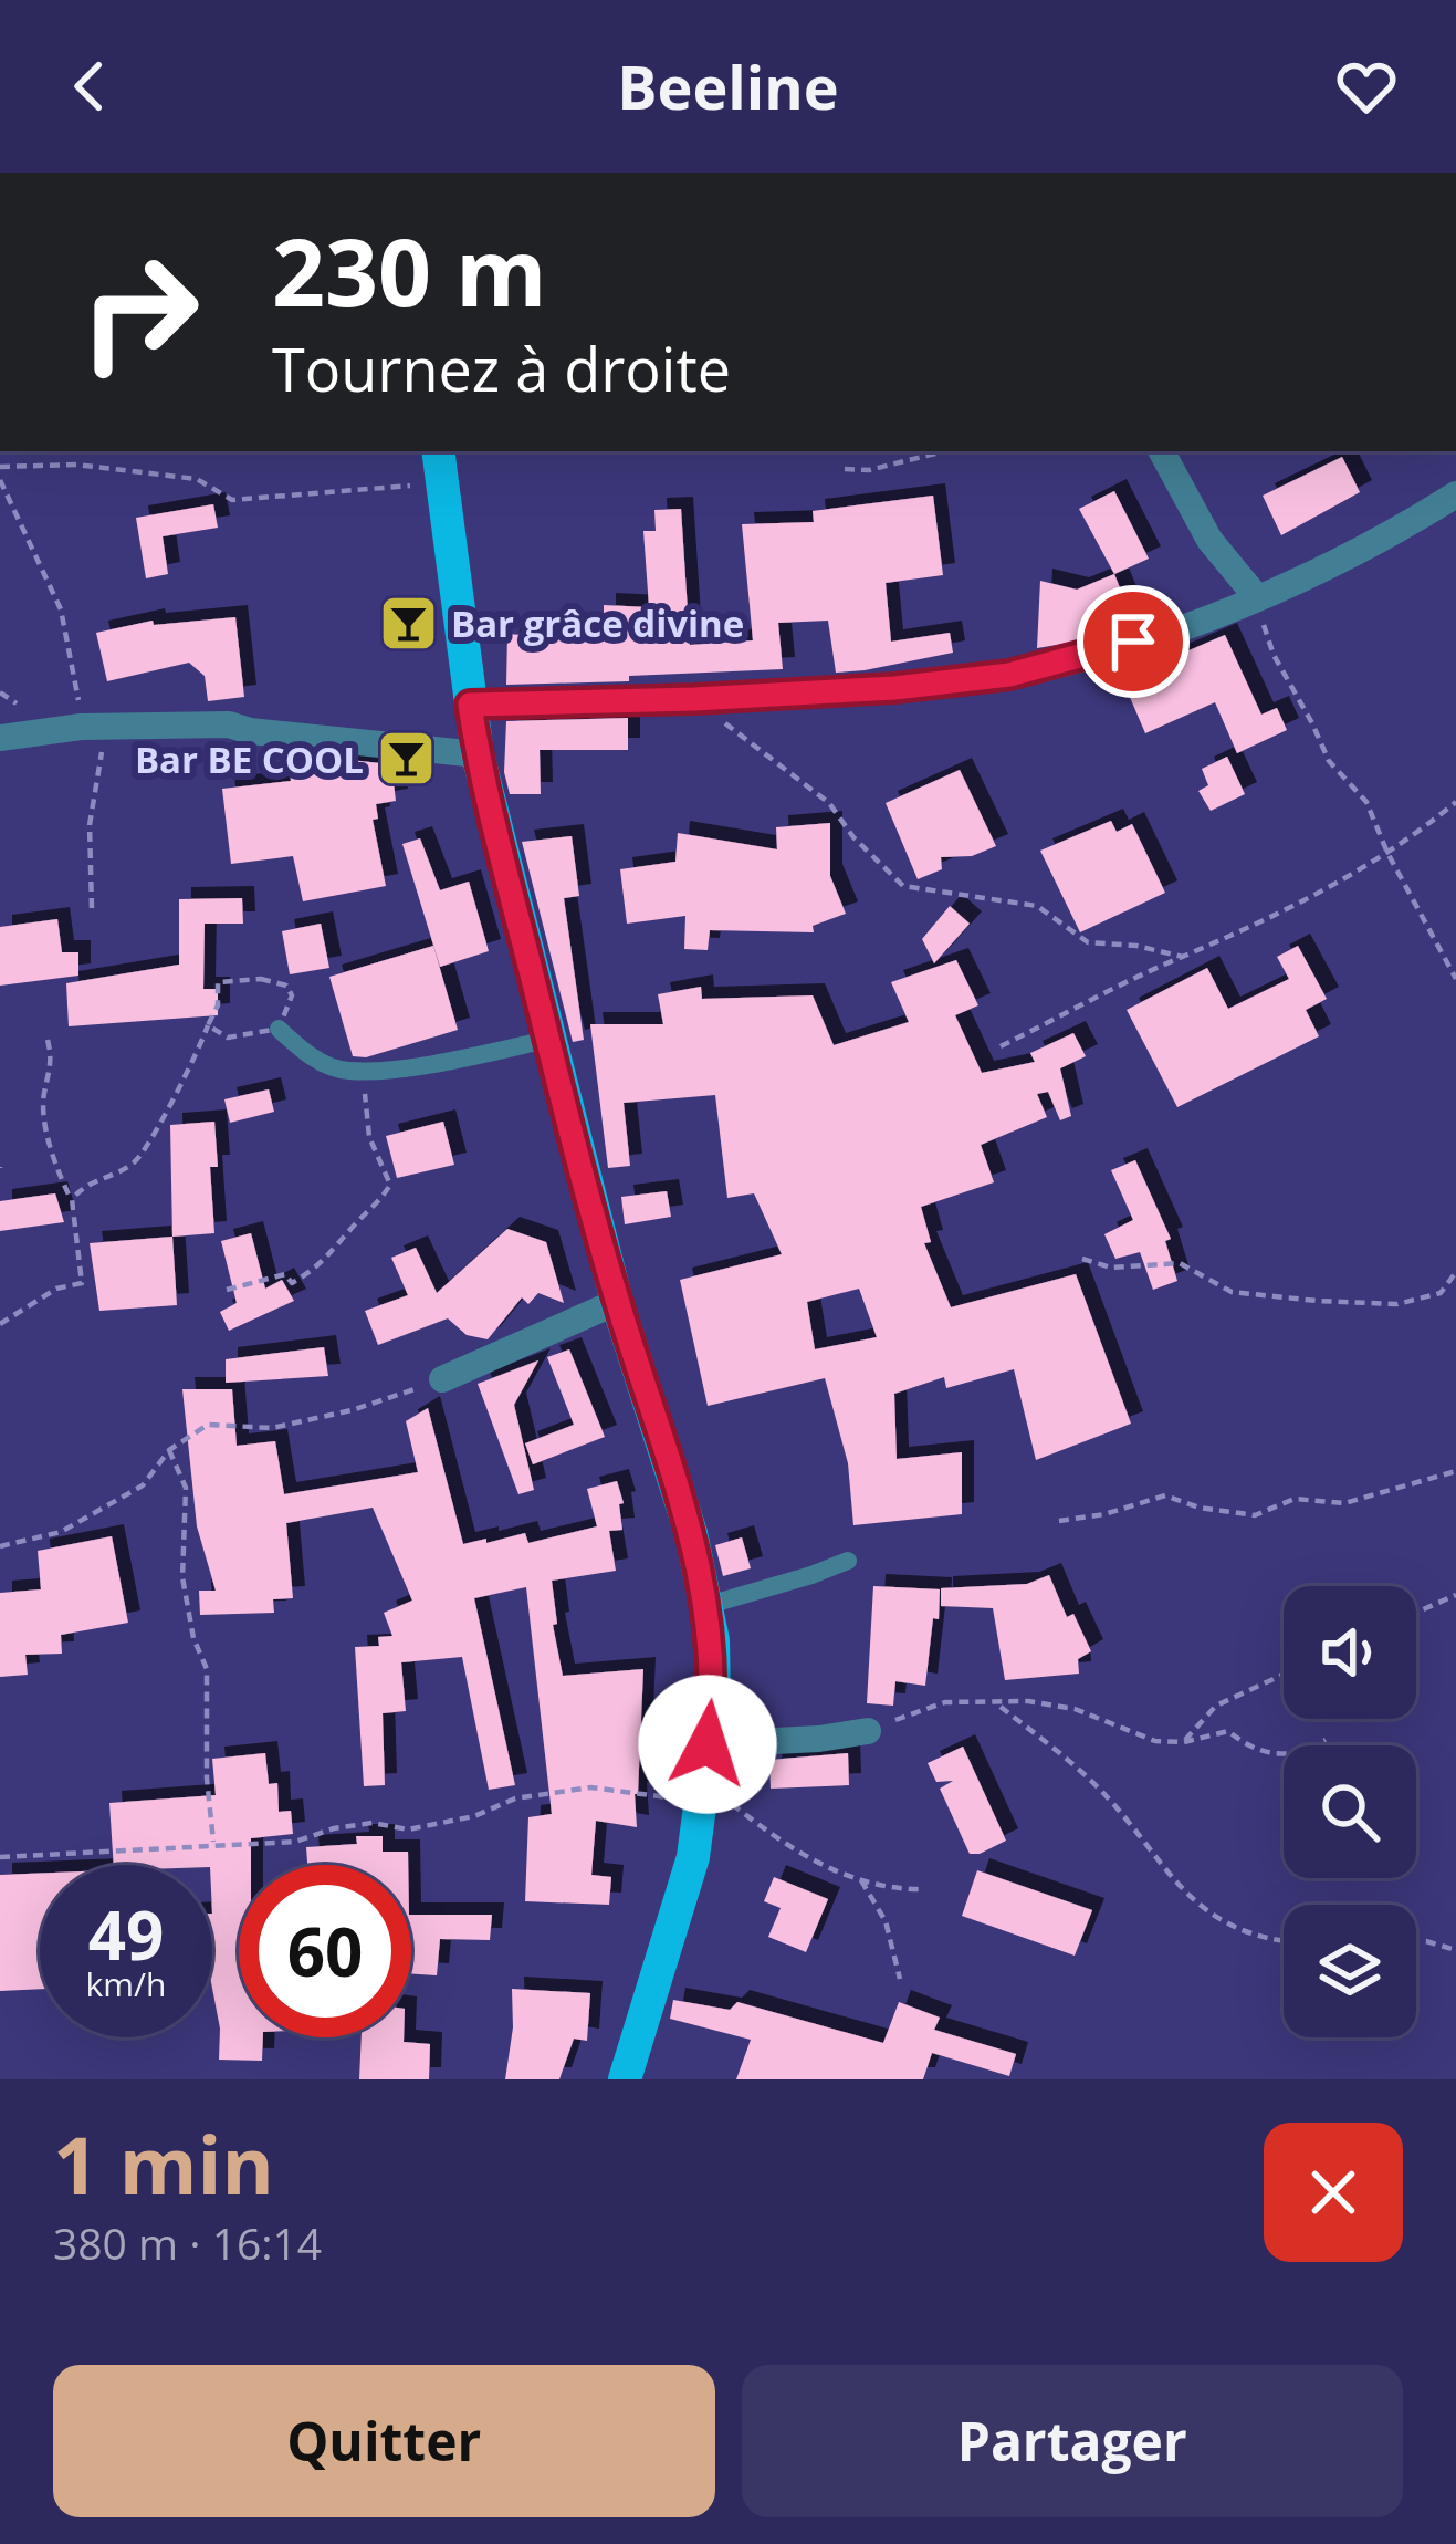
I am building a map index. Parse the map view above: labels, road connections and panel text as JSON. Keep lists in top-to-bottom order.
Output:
{
  "places": {
    "bar": ["Bar grâce divine", "Bar BE COOL"]
  },
  "page": {
    "header": "Beeline",
    "turn": ["230 m", "Tournez à droite"],
    "speed": "49 km/h",
    "limit": "60",
    "heading": ["1 min", "380 m · 16:14"],
    "buttons": ["Quitter", "Partager"]
  }
}
